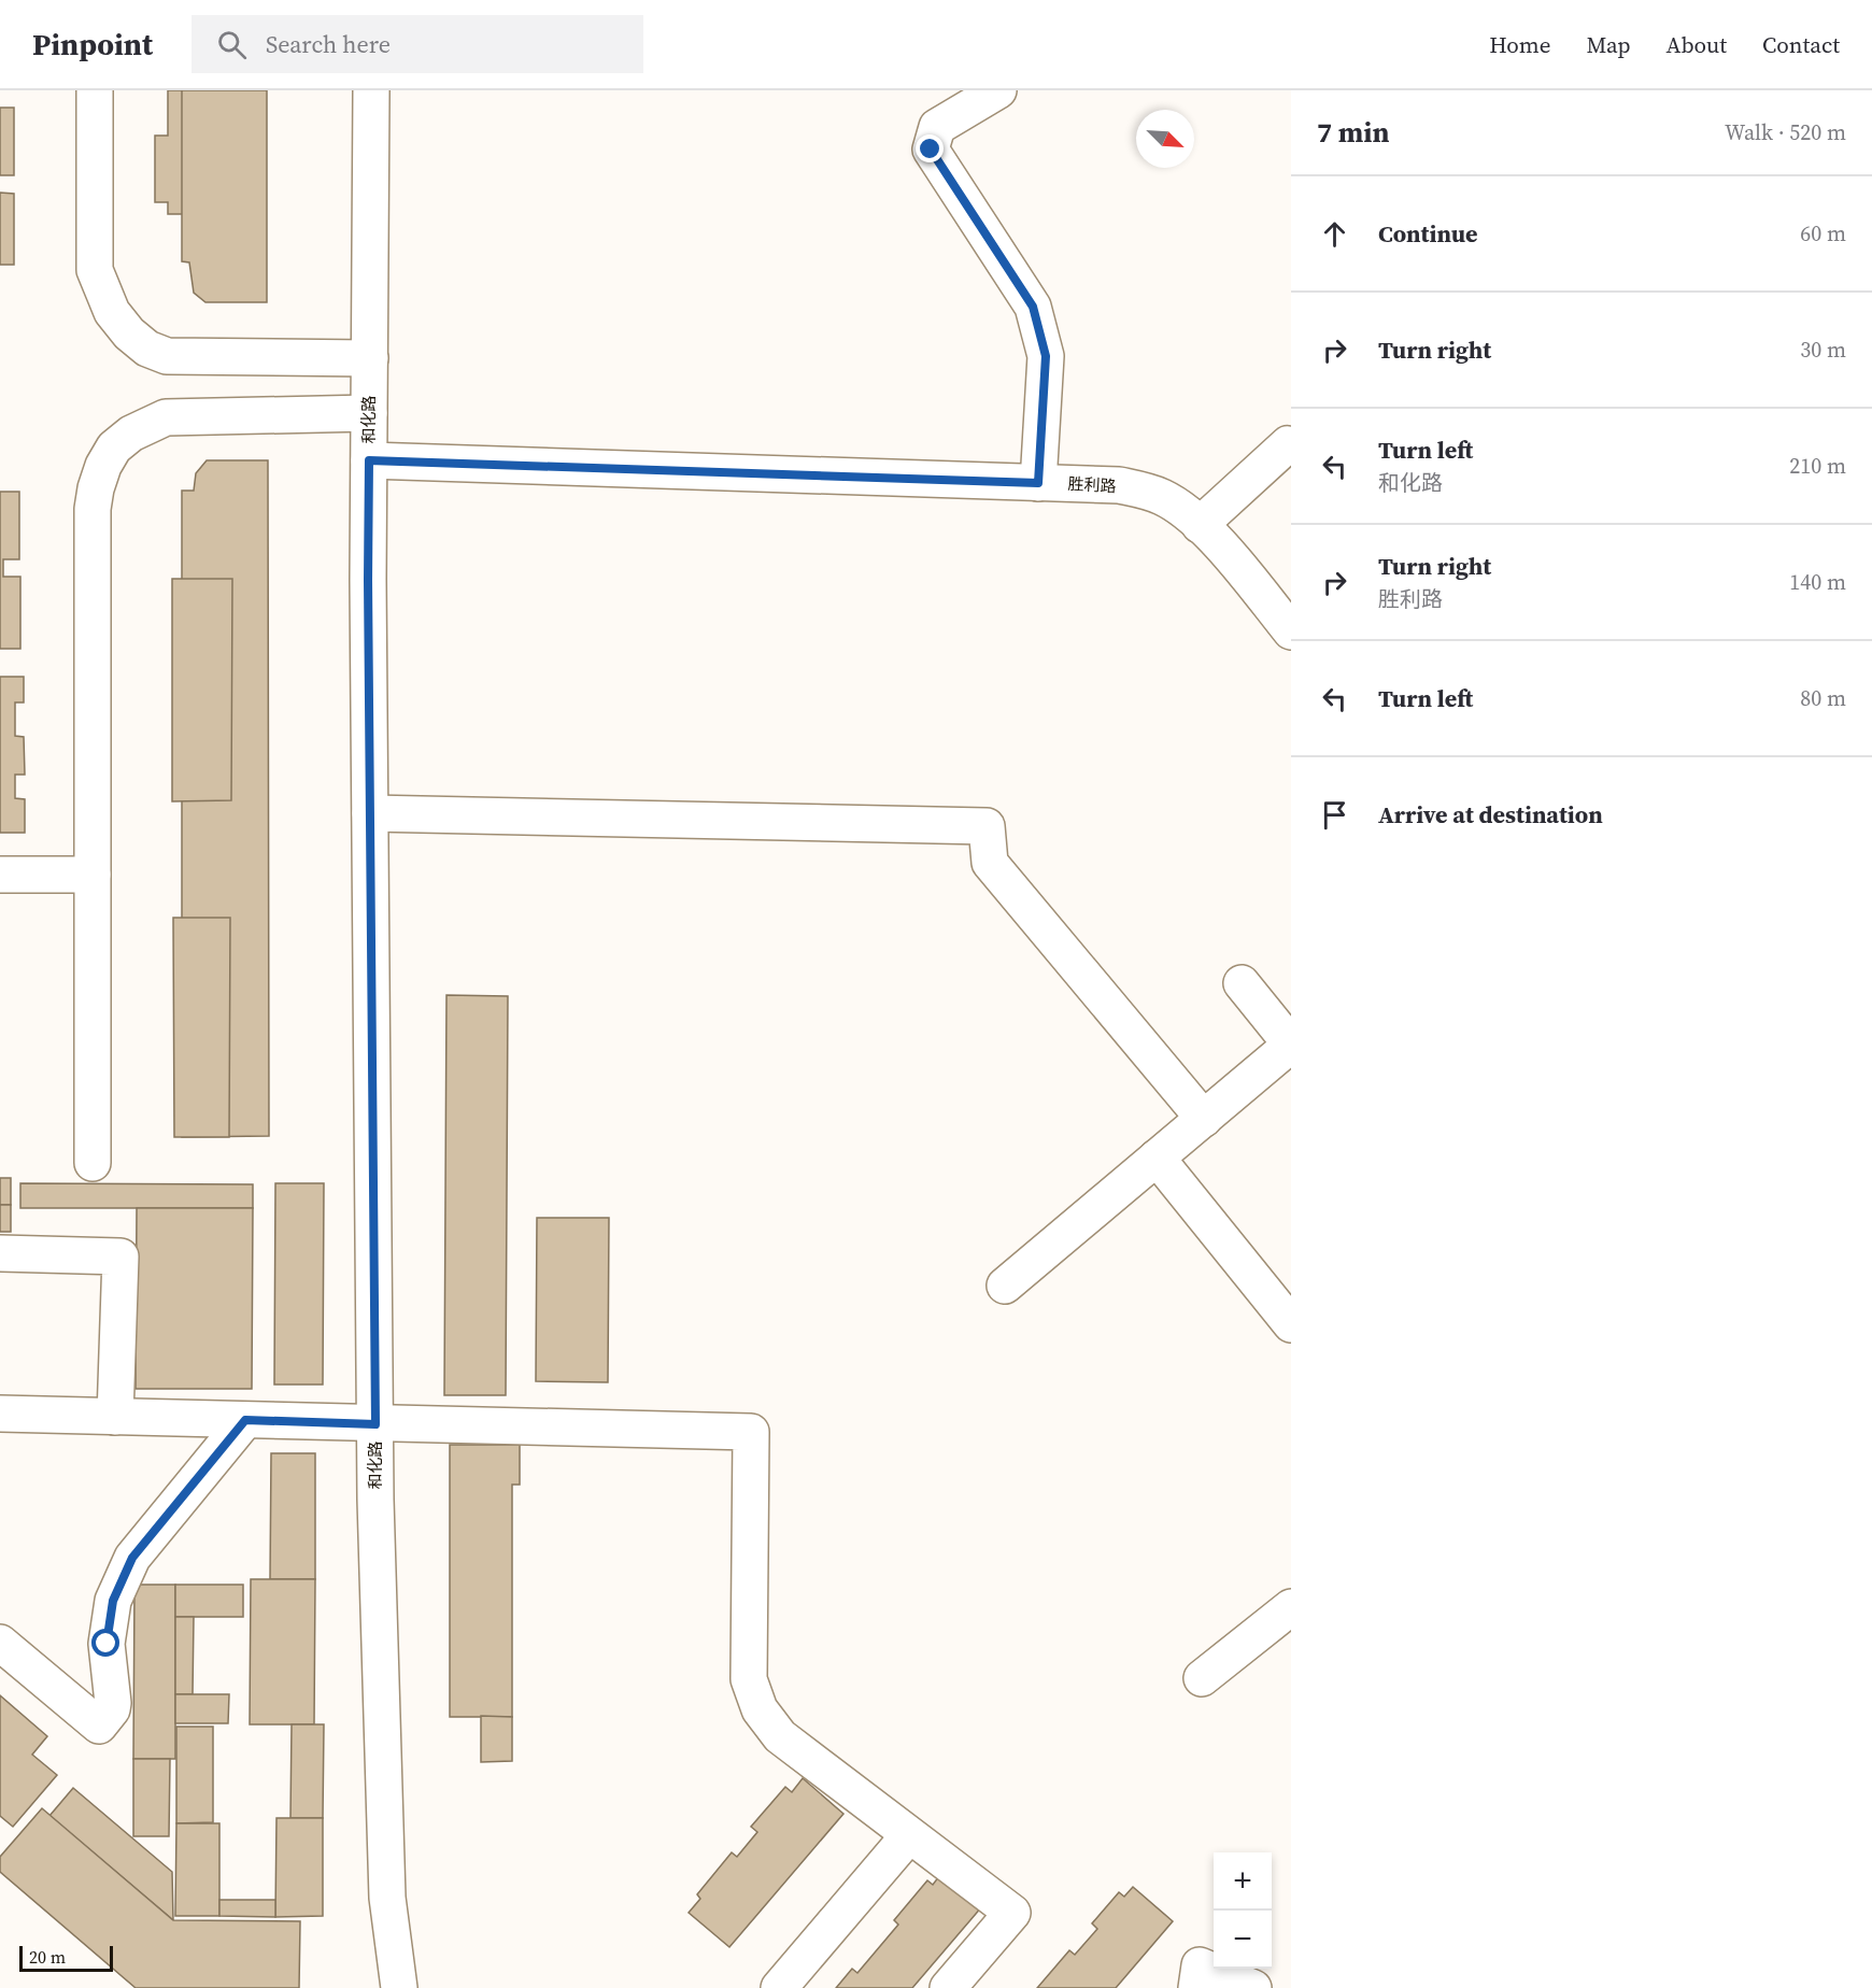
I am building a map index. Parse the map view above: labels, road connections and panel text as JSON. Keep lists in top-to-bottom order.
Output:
{
  "streets": {
    "street": ["和化路", "胜利路"]
  },
  "crossings": [
    ["和化路", "胜利路"]
  ],
  "scale_bar": "20 m",
  "north": "bottom right",
  "page": {
    "header": "Pinpoint",
    "search": "Search here",
    "nav": [
      "Home",
      "Map",
      "About",
      "Contact"
    ],
    "heading": ["7 min", "Walk · 520 m"],
    "list": [
      ["Continue", "60 m"],
      ["Turn right", "30 m"],
      ["Turn left", "和化路", "210 m"],
      ["Turn right", "胜利路", "140 m"],
      ["Turn left", "80 m"],
      "Arrive at destination"
    ],
    "map_buttons": ["+", "−"],
    "scale": "20 m"
  }
}
